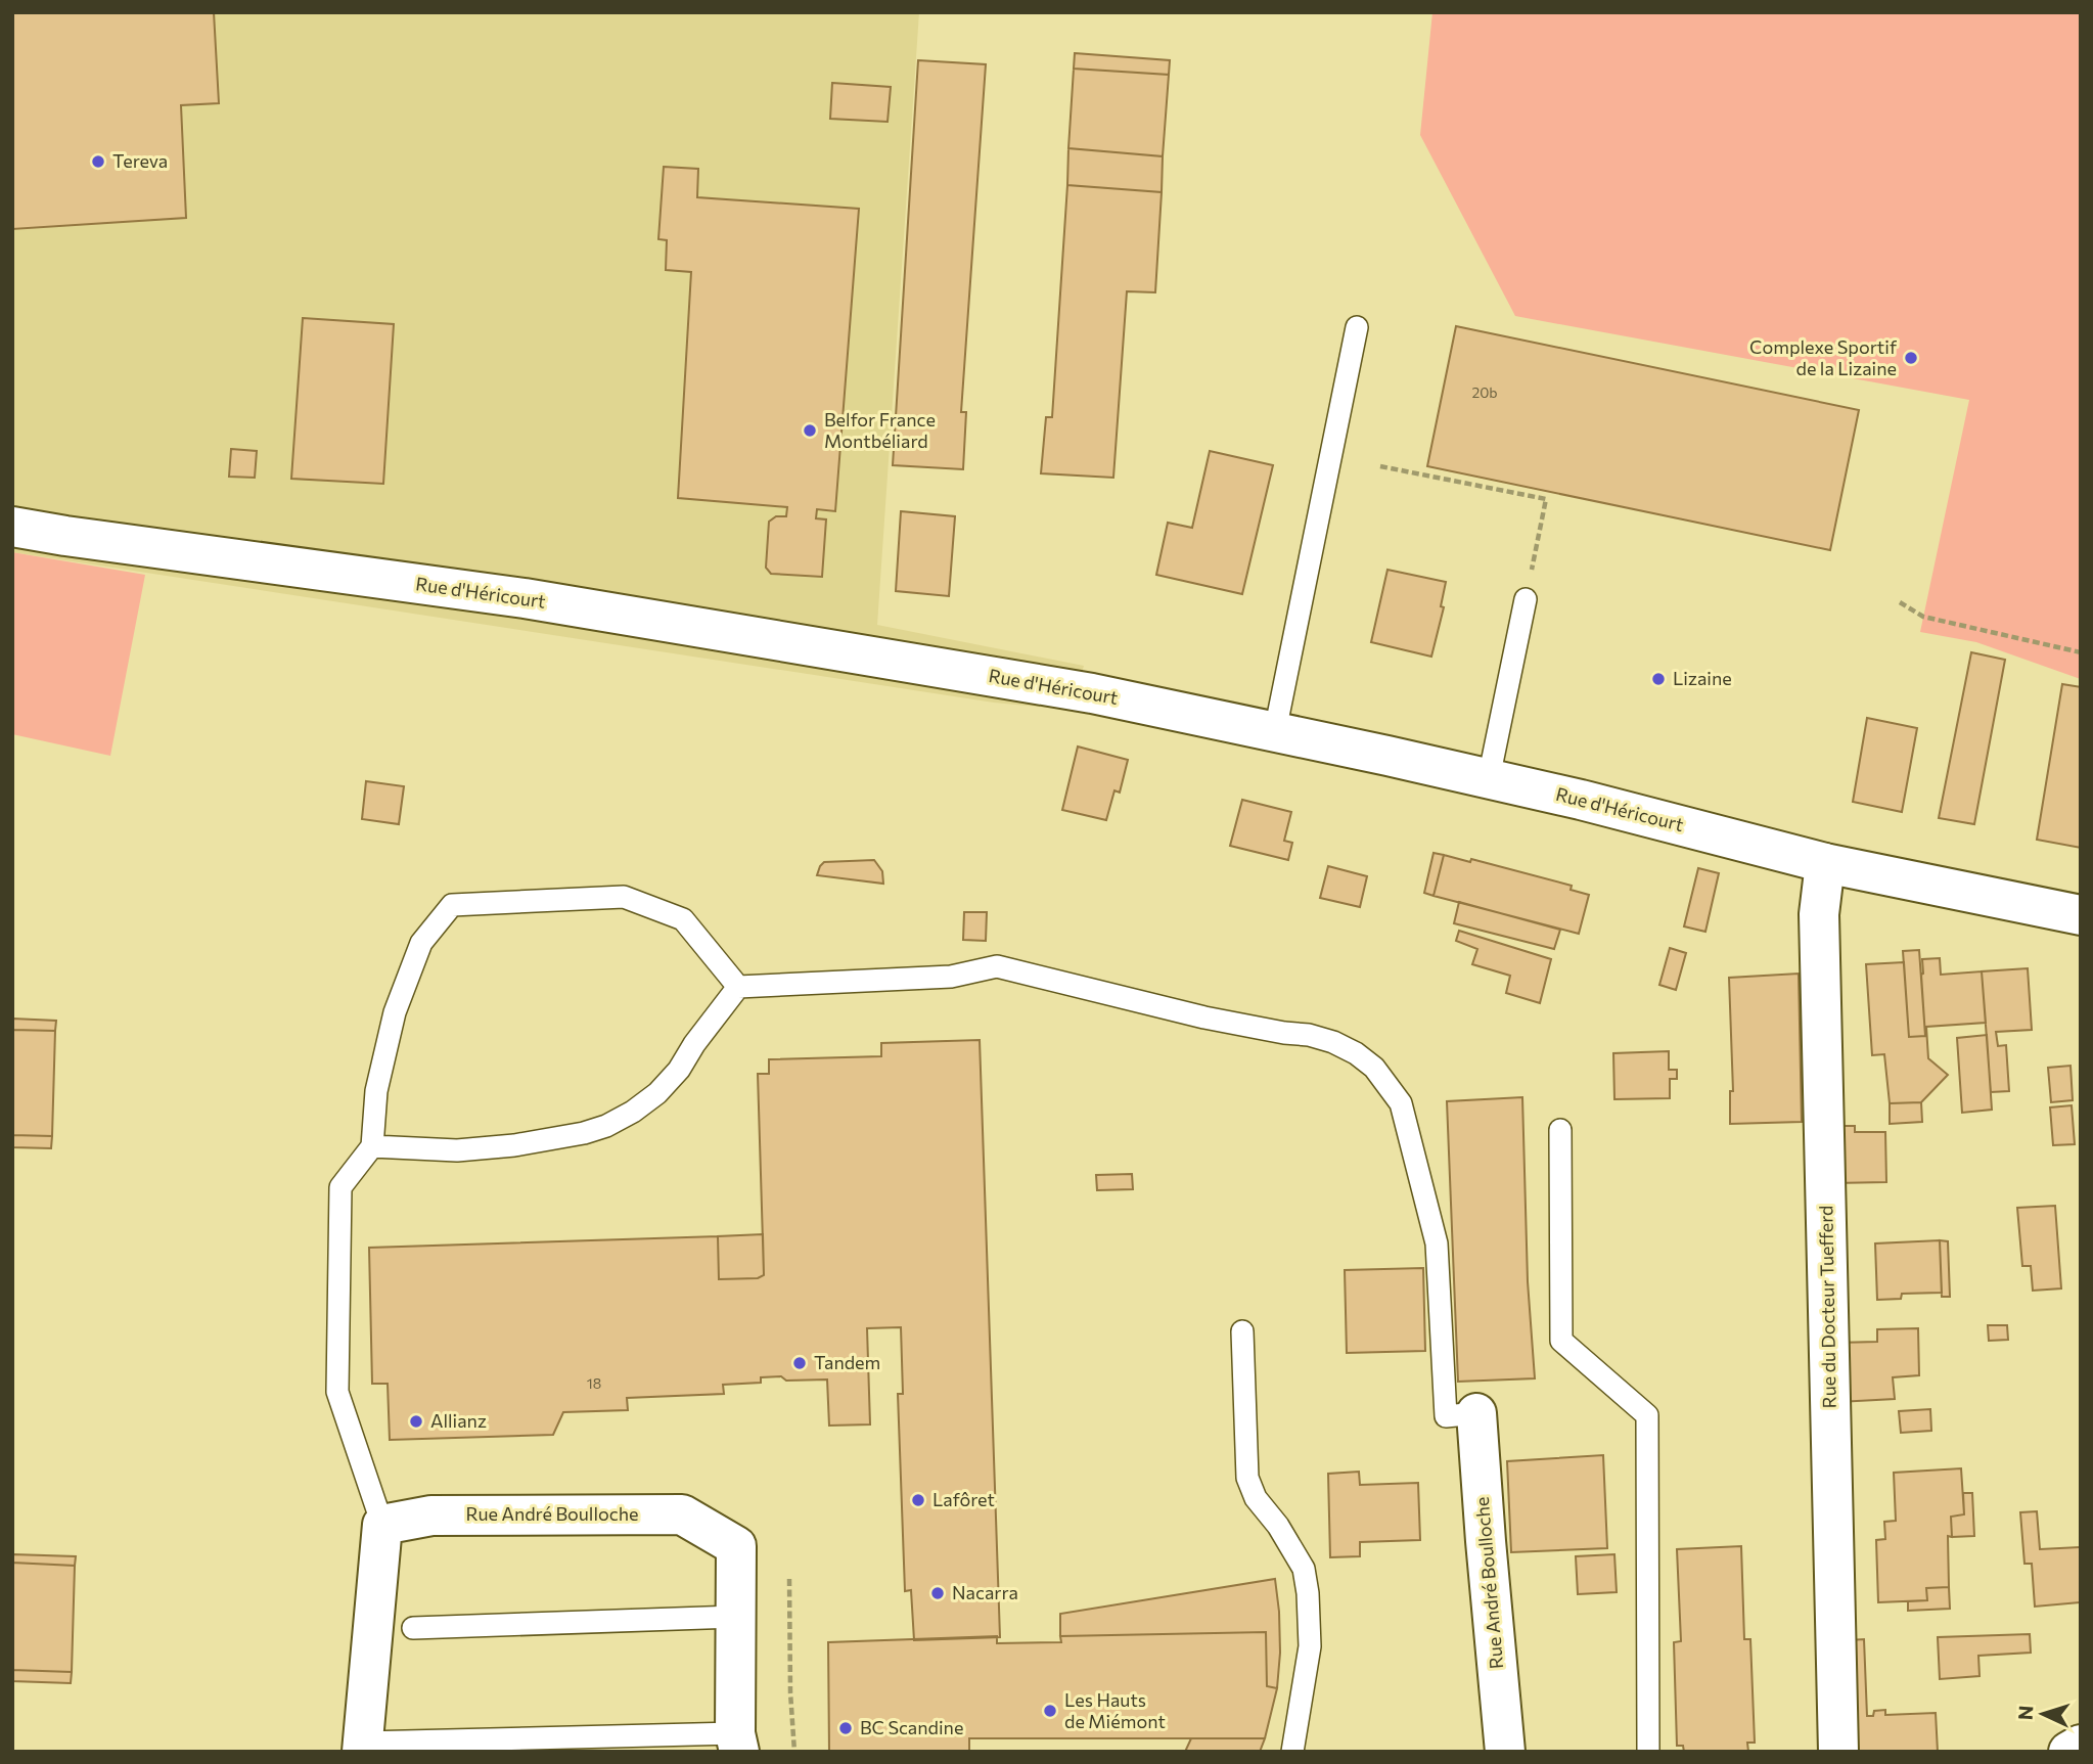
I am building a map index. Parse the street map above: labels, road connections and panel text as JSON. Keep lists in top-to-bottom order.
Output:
{
  "streets": {
    "street": ["Rue d'Héricourt", "Rue du Docteur Tuefferd", "Rue André Boulloche"]
  },
  "crossings": [
    ["Rue d'Héricourt", "Rue du Docteur Tuefferd"]
  ],
  "places": [
    "Tereva",
    "Complexe Sportif de la Lizaine",
    "Belfor France Montbéliard",
    "Lizaine",
    "Tandem",
    "Allianz",
    "Lafôret",
    "Nacarra",
    "Les Hauts de Miémont",
    "BC Scandine"
  ],
  "house_numbers": ["20b", "18"],
  "north": "left"
}
